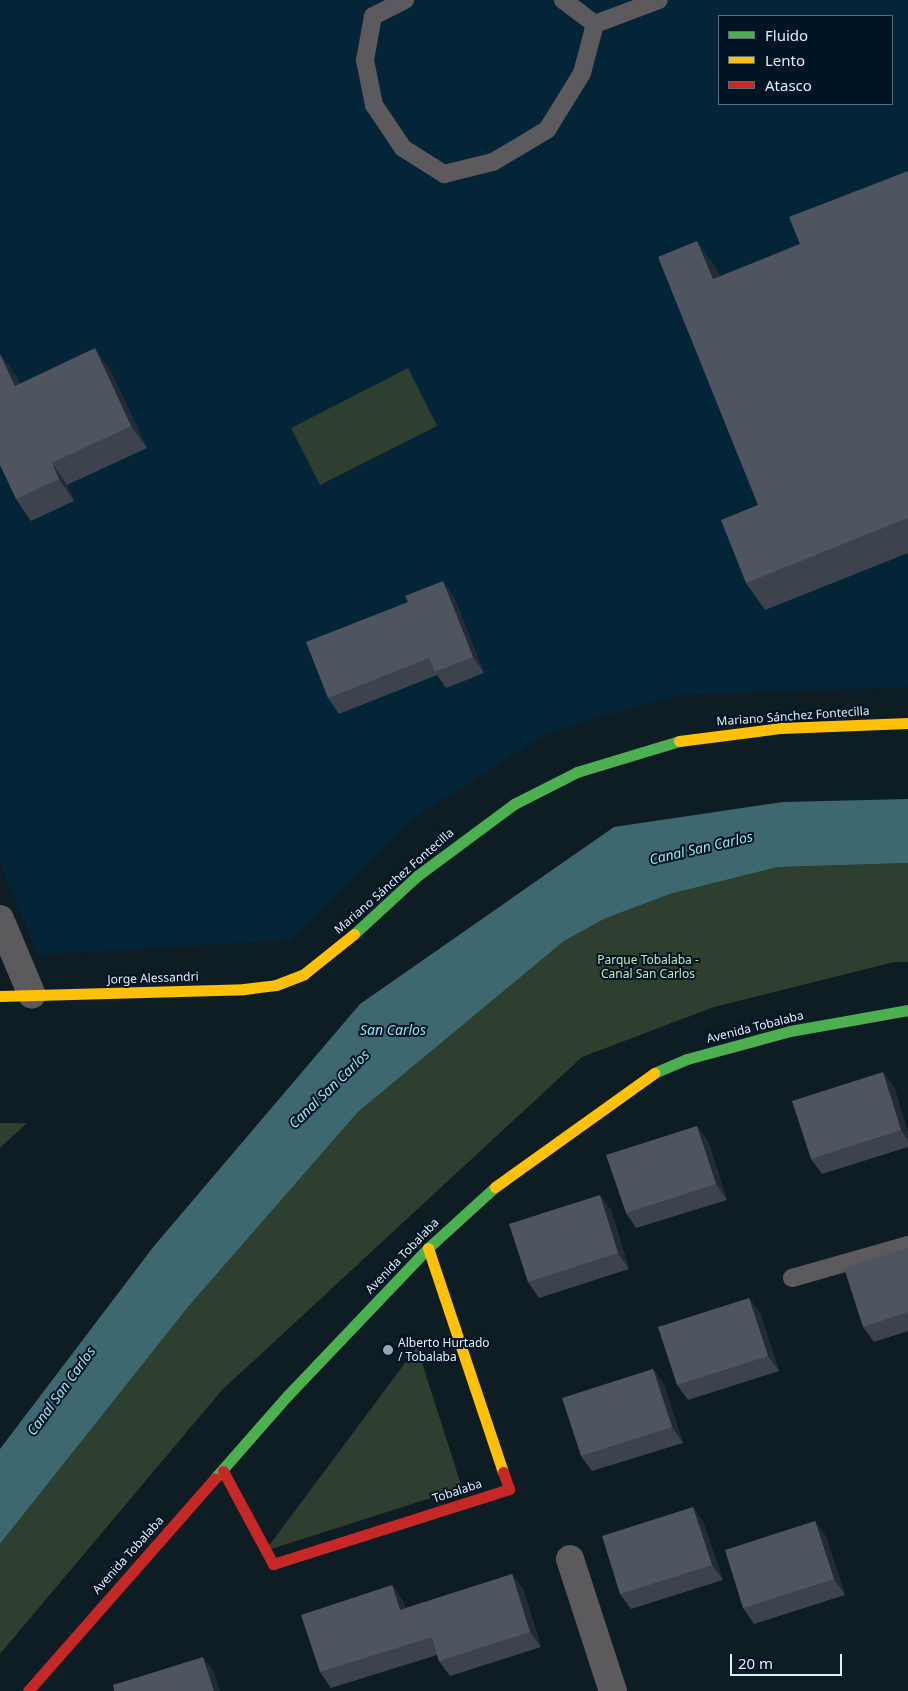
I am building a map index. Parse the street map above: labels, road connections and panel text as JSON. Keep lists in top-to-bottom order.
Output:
{
  "streets": {
    "street": [
      "Mariano Sánchez Fontecilla",
      "Jorge Alessandri",
      "Avenida Tobalaba",
      "Tobalaba"
    ]
  },
  "crossings": [
    ["Mariano Sánchez Fontecilla", "Jorge Alessandri"],
    ["Avenida Tobalaba", "Tobalaba"]
  ],
  "water": ["Canal San Carlos", "San Carlos"],
  "parks": ["Parque Tobalaba - Canal San Carlos"],
  "places": ["Alberto Hurtado / Tobalaba"],
  "legend": ["Fluido", "Lento", "Atasco"],
  "scale_bar": "20 m"
}
